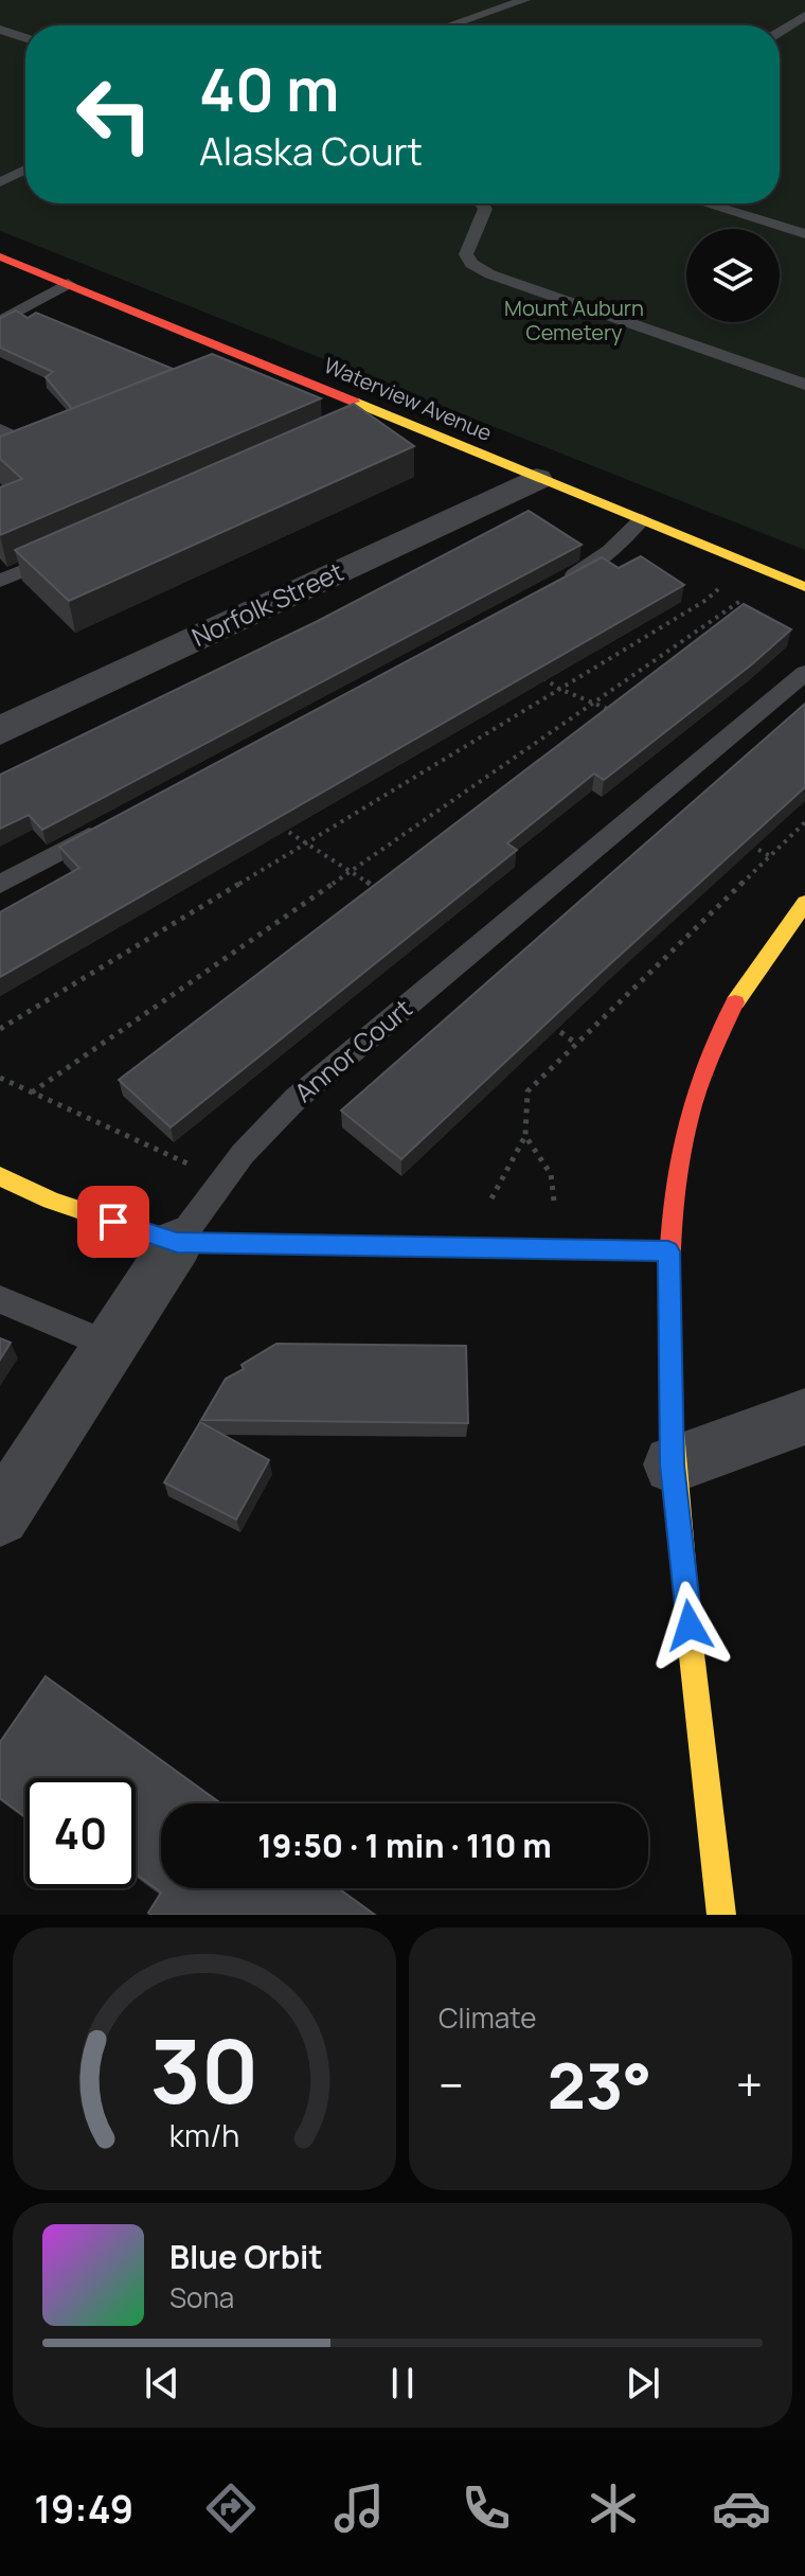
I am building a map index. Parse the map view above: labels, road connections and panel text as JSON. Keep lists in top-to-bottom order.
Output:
{
  "streets": {
    "street": ["Waterview Avenue", "Norfolk Street", "Annor Court"]
  },
  "crossings": [
    ["Waterview Avenue", "Norfolk Street"]
  ],
  "parks": ["Mount Auburn Cemetery"],
  "page": {
    "turn": ["40 m", "Alaska Court"],
    "limit": "40",
    "trip": "19:50 · 1 min · 110 m",
    "tile": "Climate",
    "heat": ["−", "23°", "+"],
    "song": ["Blue Orbit", "Sona"],
    "tabs": "19:49",
    "gauge": ["30", "km/h"]
  }
}
